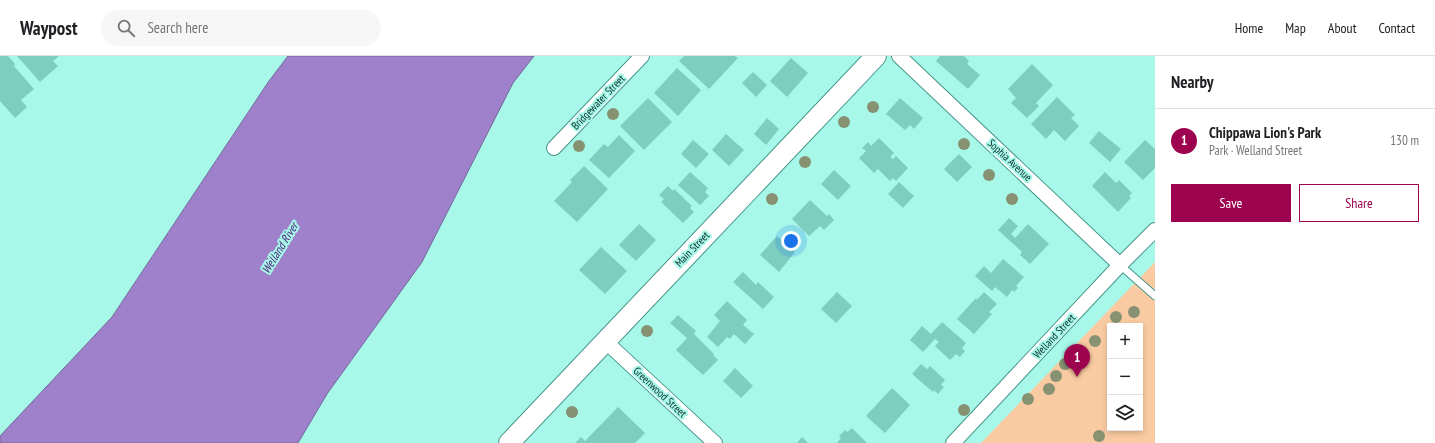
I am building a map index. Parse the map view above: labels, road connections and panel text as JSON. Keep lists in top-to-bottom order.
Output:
{
  "streets": {
    "main road": ["Main Street"],
    "street": [
      "Bridgewater Street",
      "Sophia Avenue",
      "Welland Street",
      "Greenwood Street"
    ]
  },
  "crossings": [
    ["Sophia Avenue", "Welland Street"],
    ["Main Street", "Greenwood Street"]
  ],
  "water": ["Welland River"],
  "page": {
    "header": "Waypost",
    "search": "Search here",
    "nav": [
      "Home",
      "Map",
      "About",
      "Contact"
    ],
    "heading": "Nearby",
    "list": [
      {
        "mark": "1",
        "name": "Chippawa Lion's Park",
        "note": "Park · Welland Street",
        "value": "130 m"
      }
    ],
    "buttons": ["Save", "Share"],
    "map_buttons": ["+", "−"],
    "pins": "1"
  }
}
